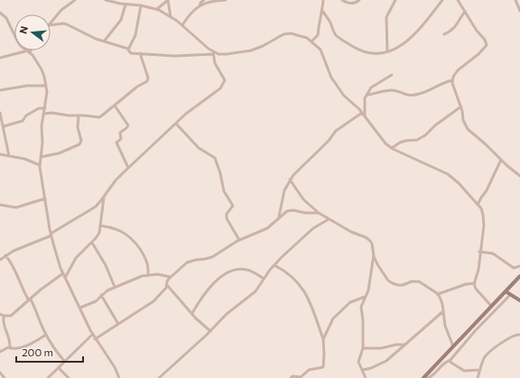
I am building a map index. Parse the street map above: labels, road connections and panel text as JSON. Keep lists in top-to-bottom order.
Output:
{
  "scale_bar": "200 m",
  "north": "left"
}
